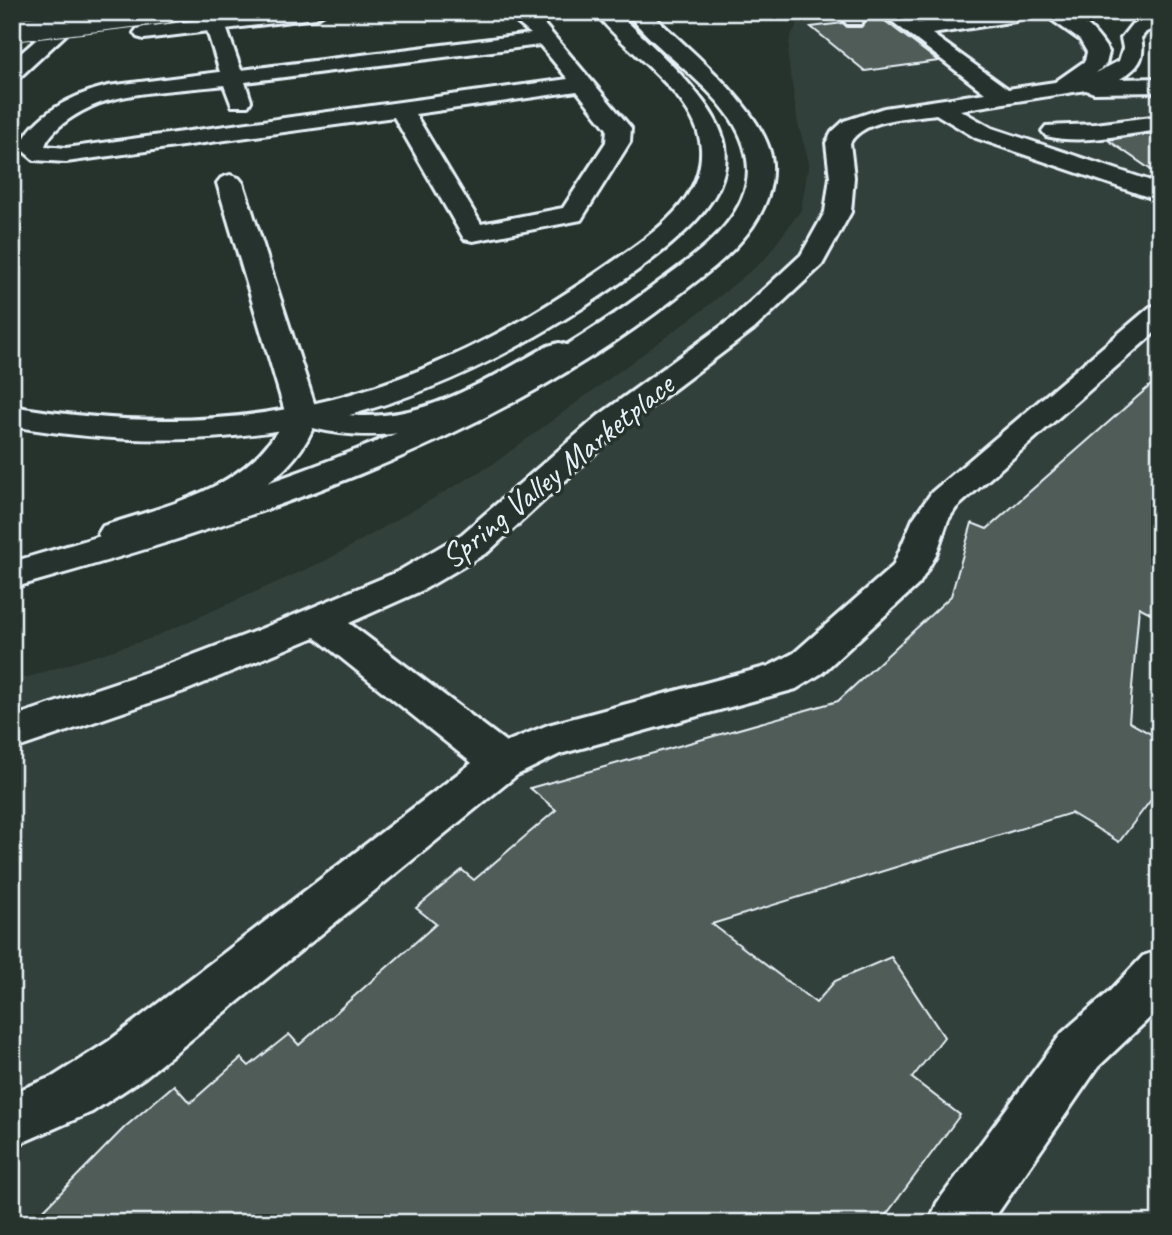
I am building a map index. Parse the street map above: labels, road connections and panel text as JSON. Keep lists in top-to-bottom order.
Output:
{
  "streets": {
    "main road": ["Spring Valley Marketplace"]
  }
}
